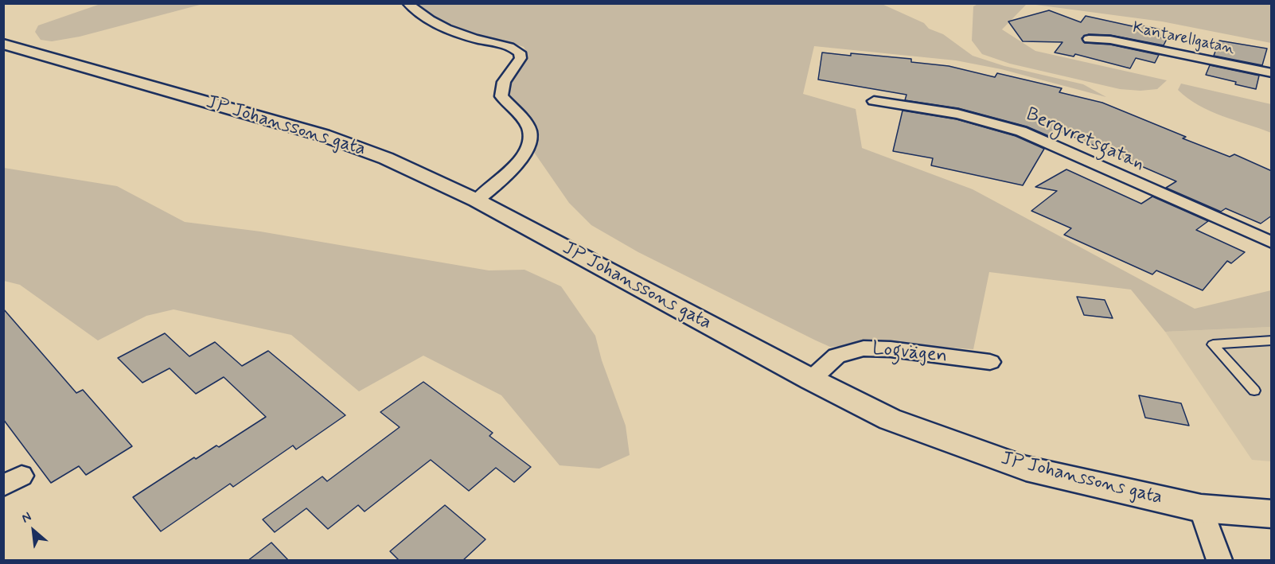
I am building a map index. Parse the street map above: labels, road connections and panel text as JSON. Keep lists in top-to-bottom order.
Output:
{
  "streets": {
    "street": [
      "Kantarellgatan",
      "JP Johanssons gata",
      "Bergvretsgatan",
      "Logvägen"
    ]
  },
  "crossings": [
    ["JP Johanssons gata", "Logvägen"]
  ],
  "north": "top left"
}
